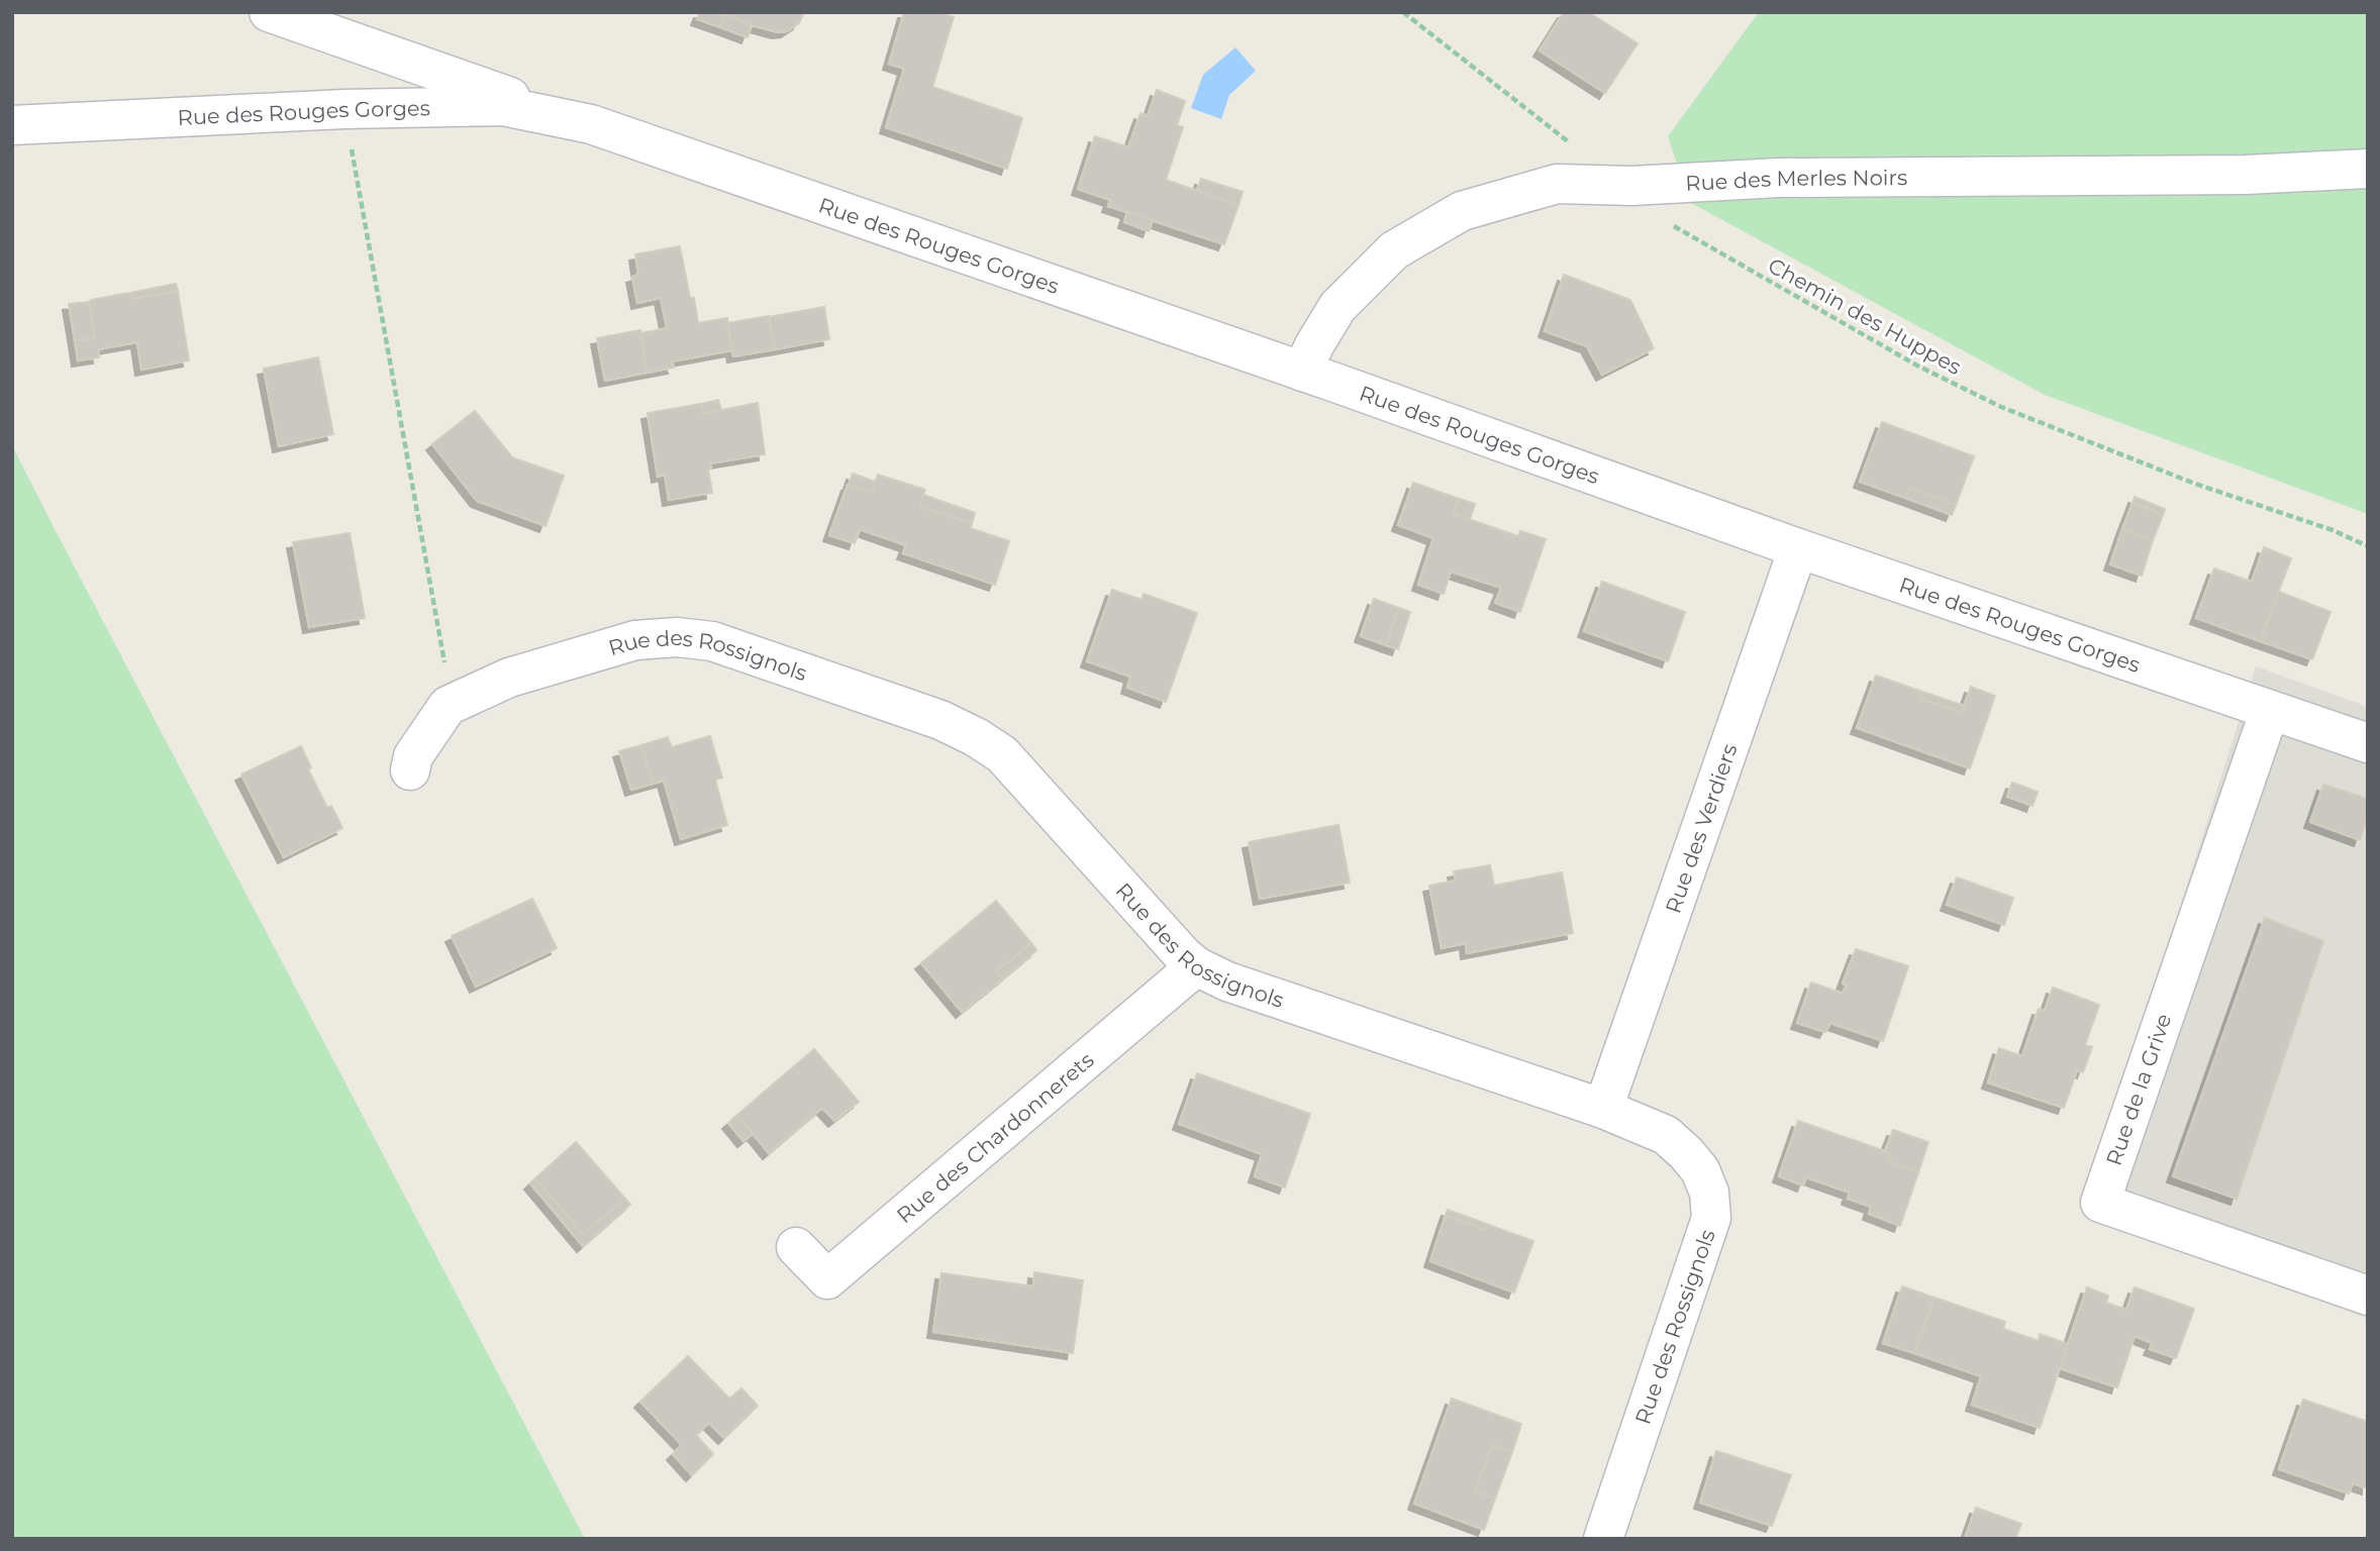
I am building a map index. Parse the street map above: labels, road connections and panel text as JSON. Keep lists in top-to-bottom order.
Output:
{
  "streets": {
    "street": [
      "Rue des Rouges Gorges",
      "Rue des Merles Noirs",
      "Rue des Rossignols",
      "Rue des Verdiers",
      "Rue de la Grive",
      "Rue des Chardonnerets"
    ],
    "path": ["Chemin des Huppes"]
  },
  "crossings": [
    ["Rue des Rouges Gorges", "Rue des Merles Noirs"],
    ["Rue des Rouges Gorges", "Rue des Verdiers"],
    ["Rue des Rouges Gorges", "Rue de la Grive"],
    ["Rue des Merles Noirs", "Chemin des Huppes"],
    ["Rue des Rossignols", "Rue des Verdiers"],
    ["Rue des Rossignols", "Rue des Chardonnerets"]
  ]
}
